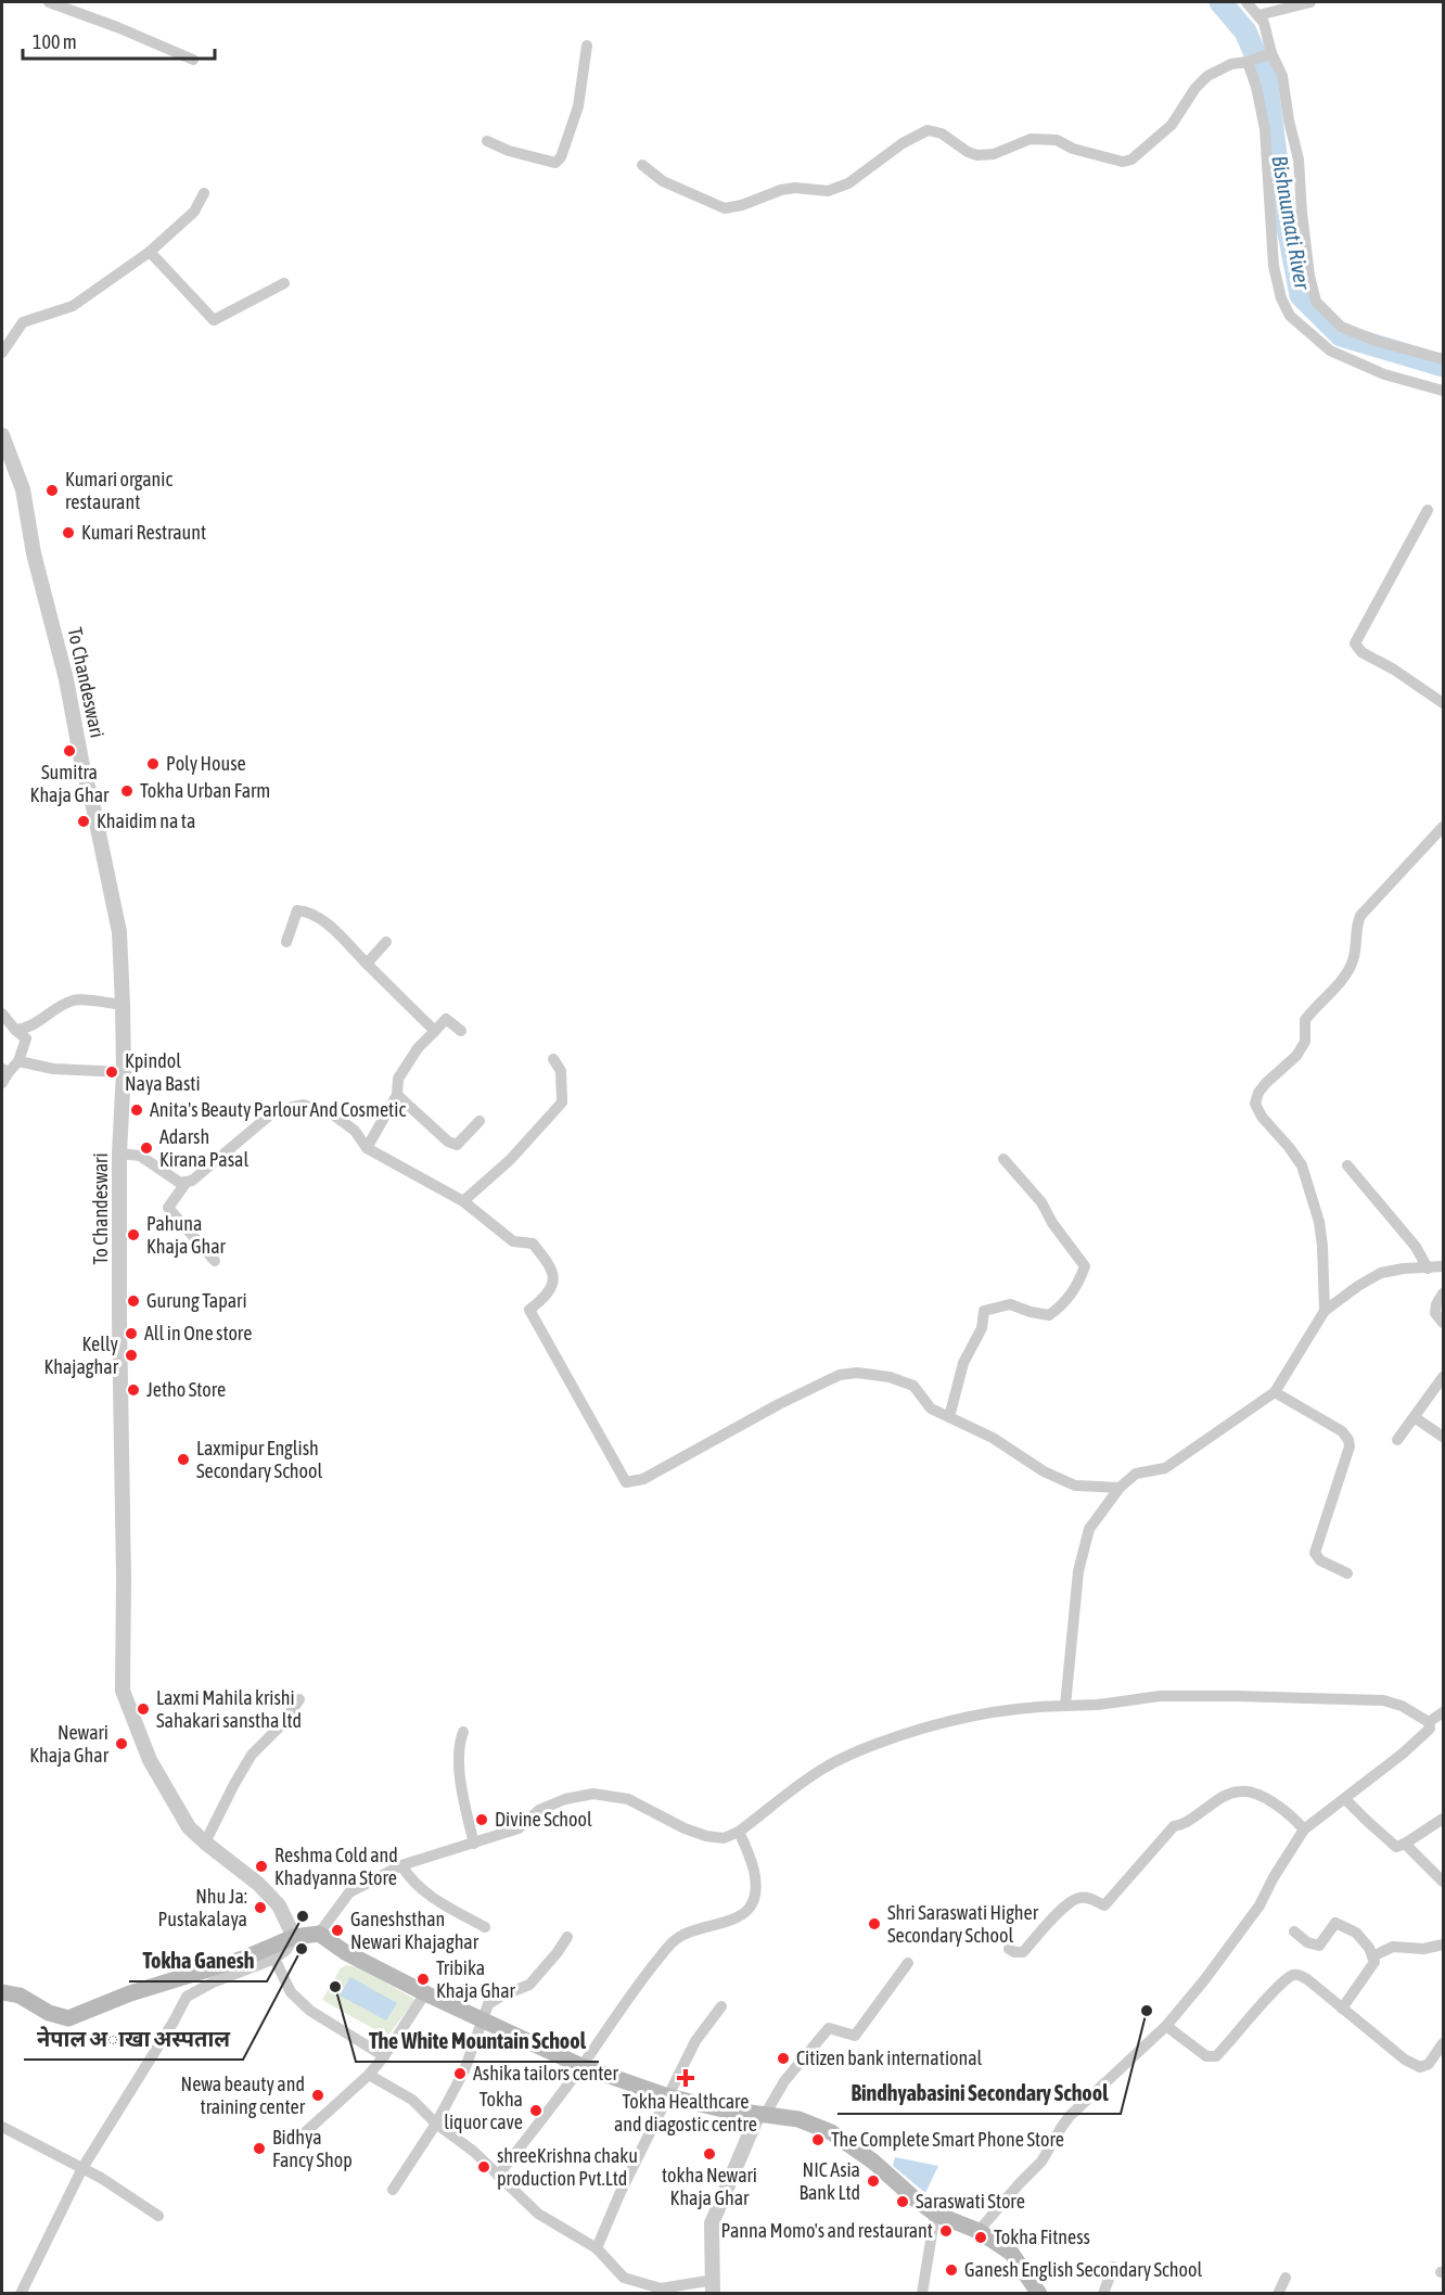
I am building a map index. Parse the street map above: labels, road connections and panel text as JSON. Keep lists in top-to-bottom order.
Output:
{
  "streets": {
    "street": ["To Chandeswari"]
  },
  "water": ["Bishnumati River"],
  "places": {
    "other": [
      "Kumari organic restaurant",
      "Kumari Restraunt",
      "Sumitra Khaja Ghar",
      "Poly House",
      "Tokha Urban Farm",
      "Khaidim na ta",
      "Kpindol Naya Basti",
      "Anita's Beauty Parlour And Cosmetic",
      "Adarsh Kirana Pasal",
      "Pahuna Khaja Ghar",
      "Gurung Tapari",
      "All in One store",
      "Kelly Khajaghar",
      "Jetho Store",
      "Laxmipur English Secondary School",
      "Laxmi Mahila krishi Sahakari sanstha ltd",
      "Newari Khaja Ghar",
      "Divine School",
      "Reshma Cold and Khadyanna Store",
      "Nhu Ja: Pustakalaya",
      "Tokha Ganesh",
      "Shri Saraswati Higher Secondary School",
      "Ganeshsthan Newari Khajaghar",
      "नेपाल अाखा अस्पताल",
      "Tribika Khaja Ghar",
      "The White Mountain School",
      "Bindhyabasini Secondary School",
      "Citizen bank international",
      "Ashika tailors center",
      "Newa beauty and training center",
      "Tokha liquor cave",
      "The Complete Smart Phone Store",
      "Bidhya Fancy Shop",
      "tokha Newari Khaja Ghar",
      "shreeKrishna chaku production Pvt.Ltd",
      "NIC Asia Bank Ltd",
      "Saraswati Store",
      "Panna Momo's and restaurant",
      "Tokha Fitness",
      "Ganesh English Secondary School"
    ],
    "health": ["Tokha Healthcare and diagostic centre"]
  },
  "scale_bar": "100 m"
}
